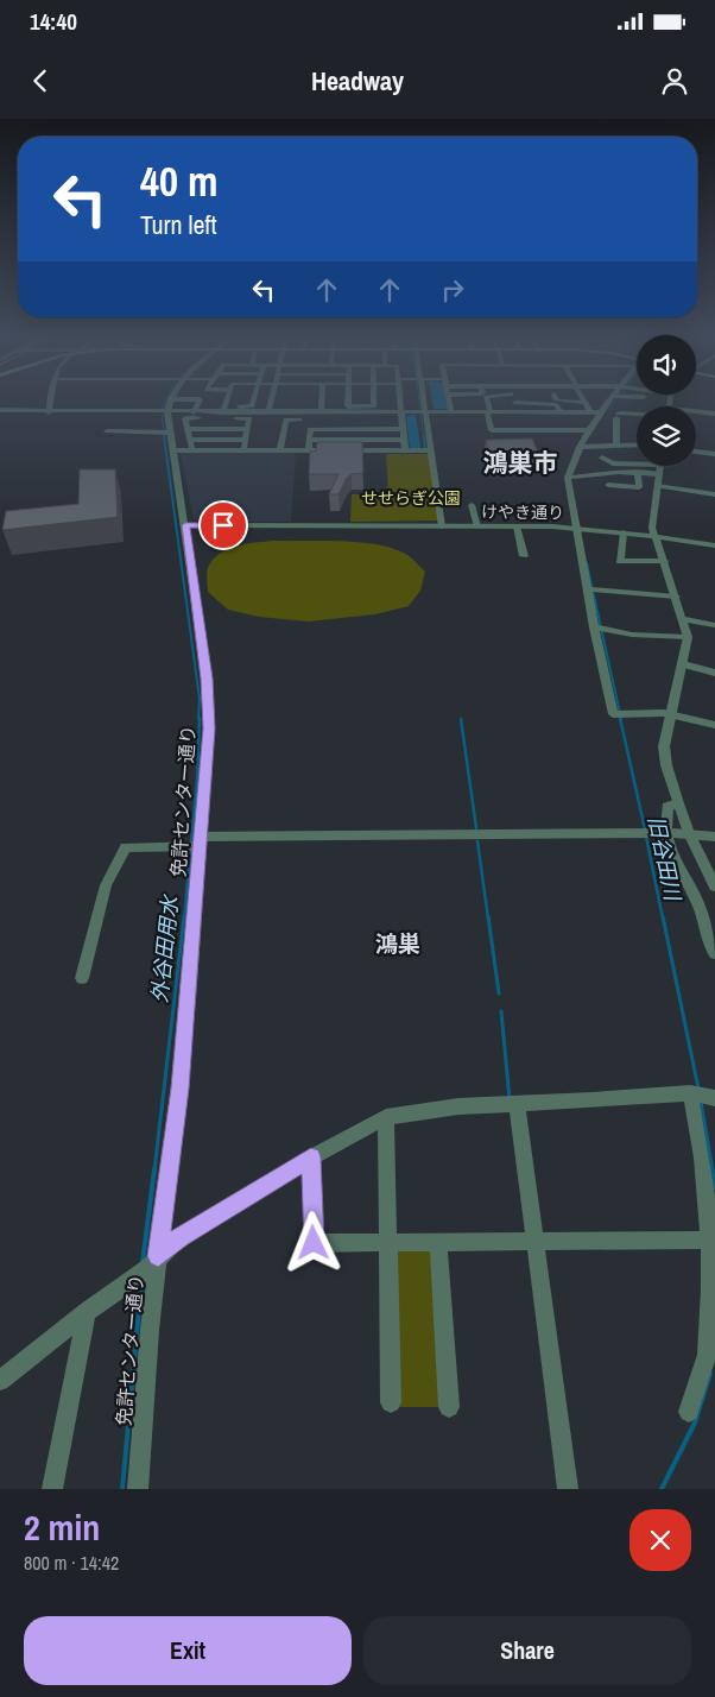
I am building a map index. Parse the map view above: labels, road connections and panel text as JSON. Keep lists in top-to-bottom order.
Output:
{
  "streets": {
    "street": ["けやき通り", "免許センター通り"]
  },
  "crossings": [
    ["けやき通り", "免許センター通り"]
  ],
  "districts": ["鴻巣市", "鴻巣"],
  "water": ["旧谷田川", "外谷田用水"],
  "parks": ["せせらぎ公園"],
  "page": {
    "status": "14:40",
    "header": "Headway",
    "turn": ["40 m", "Turn left"],
    "heading": ["2 min", "800 m · 14:42"],
    "buttons": ["Exit", "Share"]
  }
}
